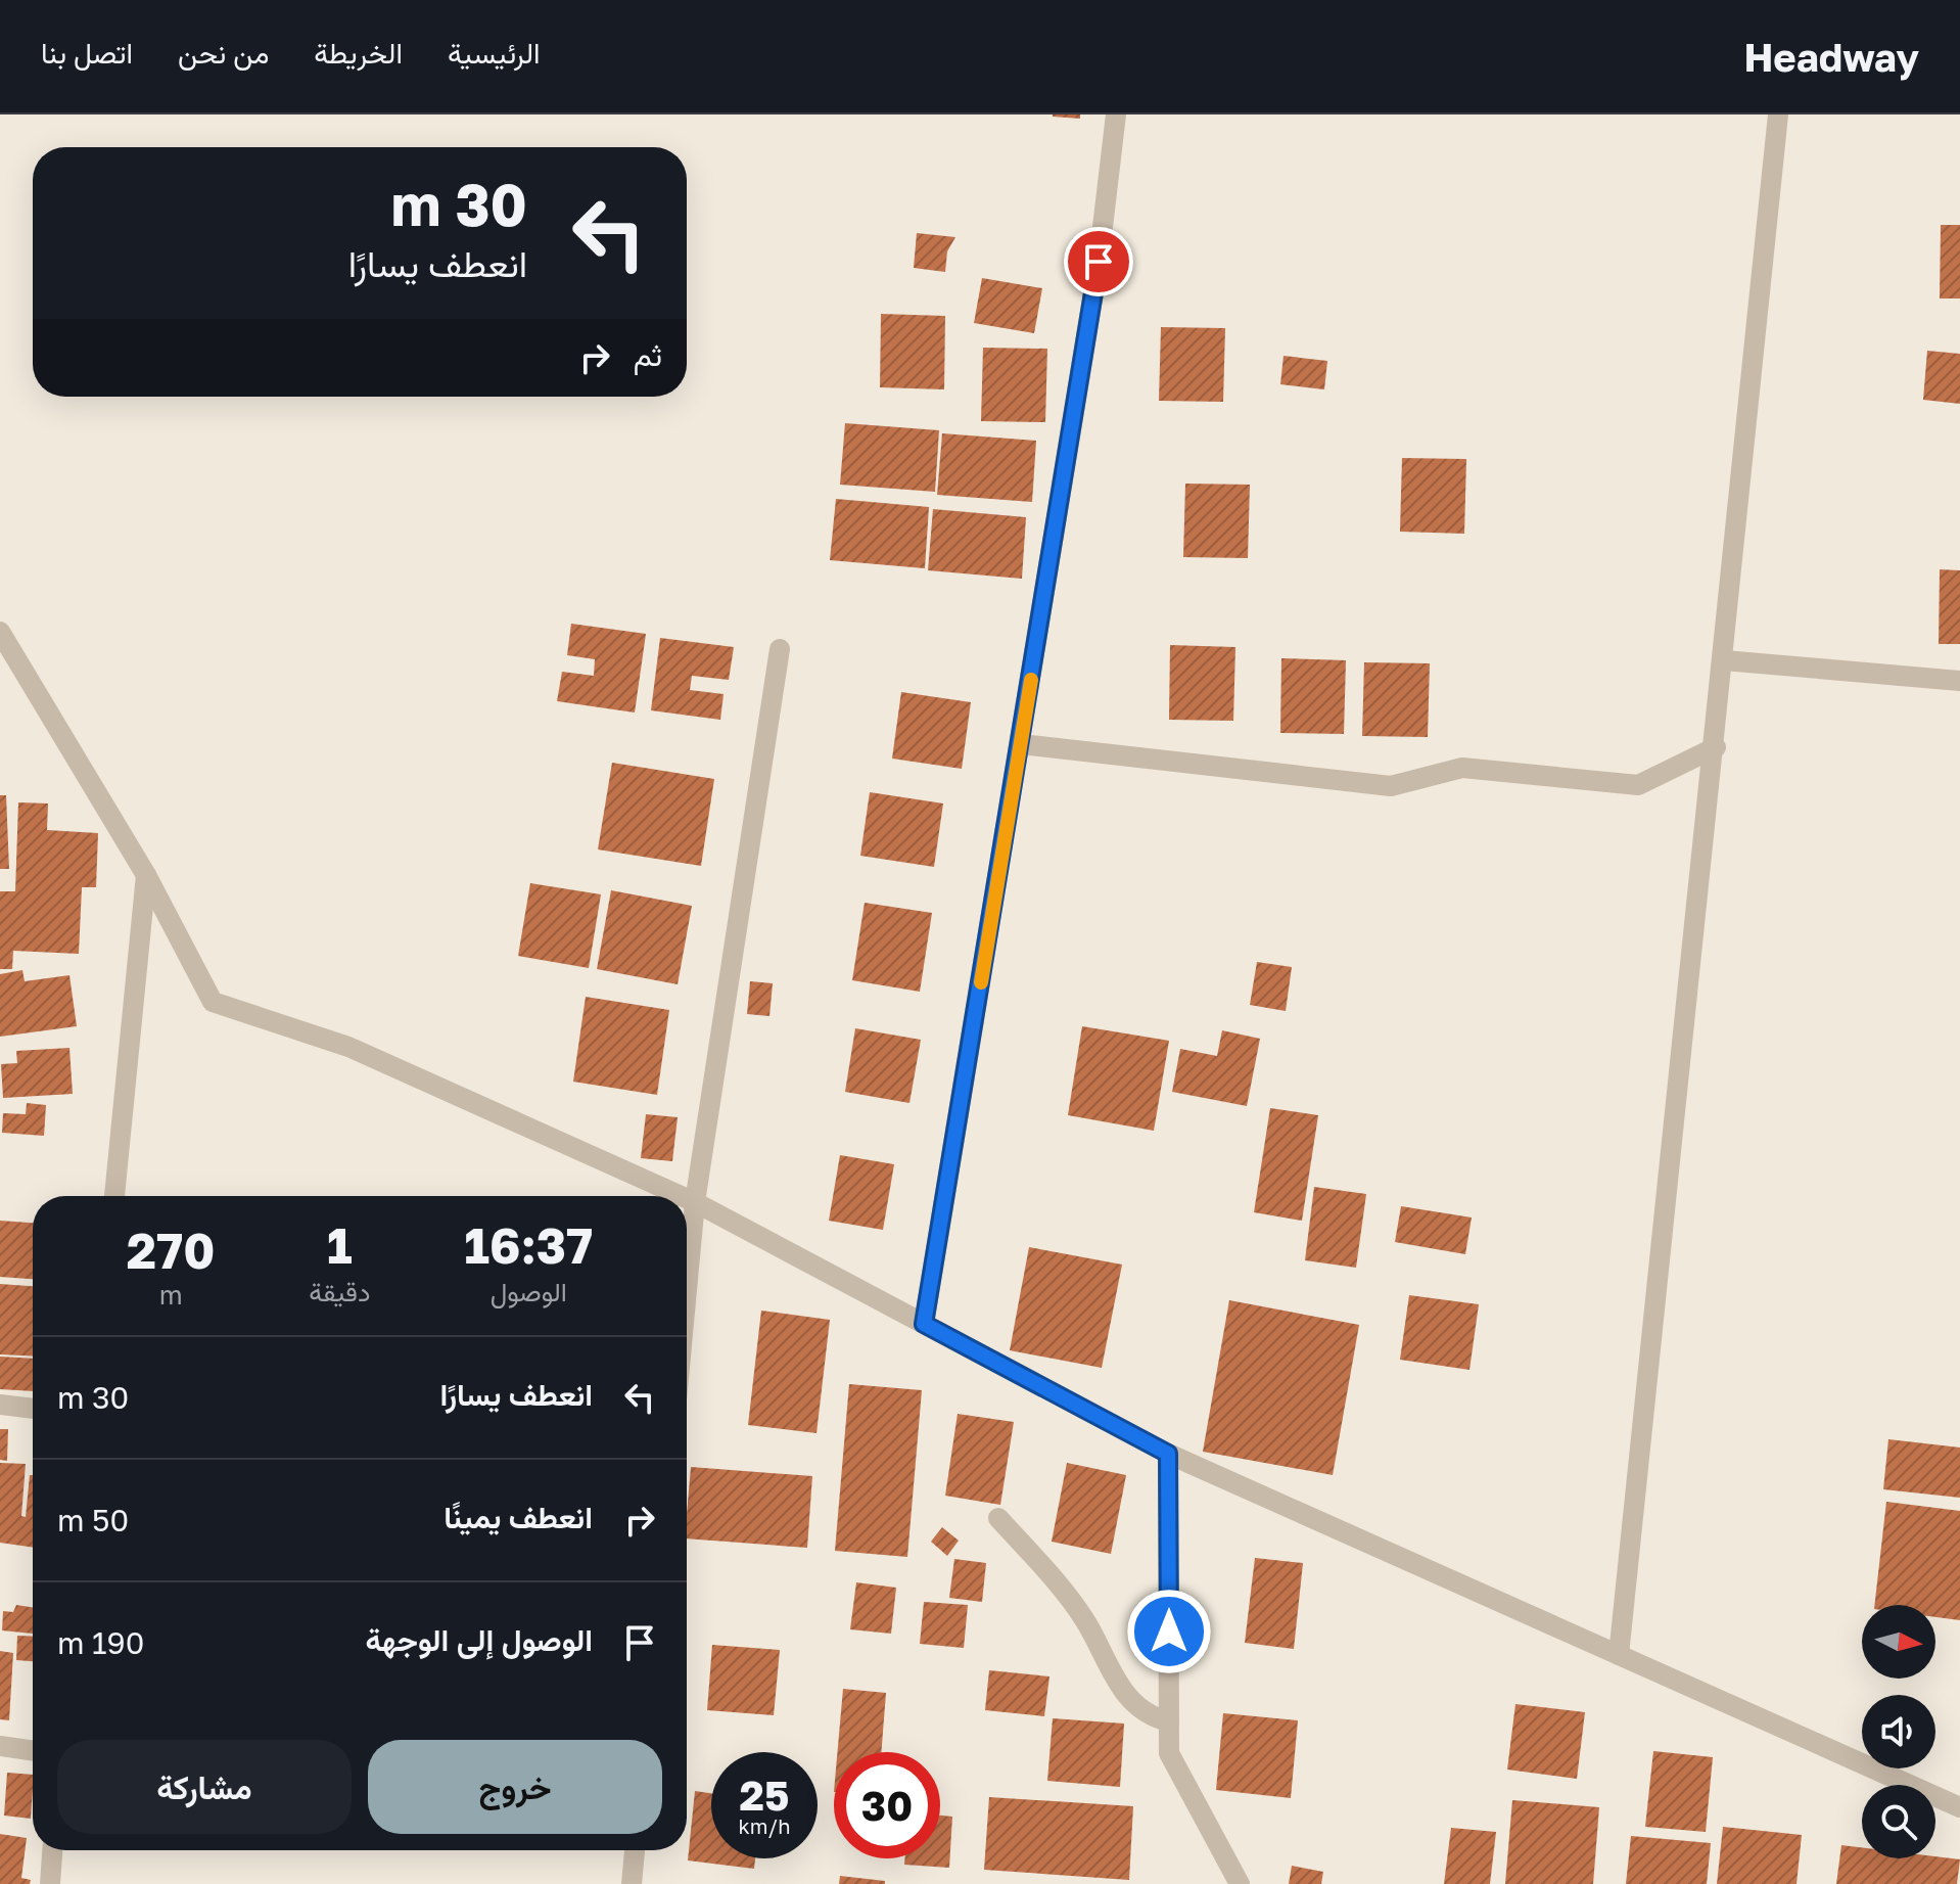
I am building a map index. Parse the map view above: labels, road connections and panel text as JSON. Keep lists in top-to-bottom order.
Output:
{
  "north": "right",
  "page": {
    "header": "Headway",
    "nav": [
      "الرئيسية",
      "الخريطة",
      "من نحن",
      "اتصل بنا"
    ],
    "turn": ["30 m", "انعطف يسارًا"],
    "then": "ثم",
    "eta": [
      "16:37",
      "الوصول",
      "1",
      "دقيقة",
      "270",
      "m"
    ],
    "list": [
      {
        "name": "انعطف يسارًا",
        "value": "30 m"
      },
      {
        "name": "انعطف يمينًا",
        "value": "50 m"
      },
      {
        "name": "الوصول إلى الوجهة",
        "value": "190 m"
      }
    ],
    "buttons": ["خروج", "مشاركة"],
    "speed": "25 km/h",
    "limit": "30"
  }
}
